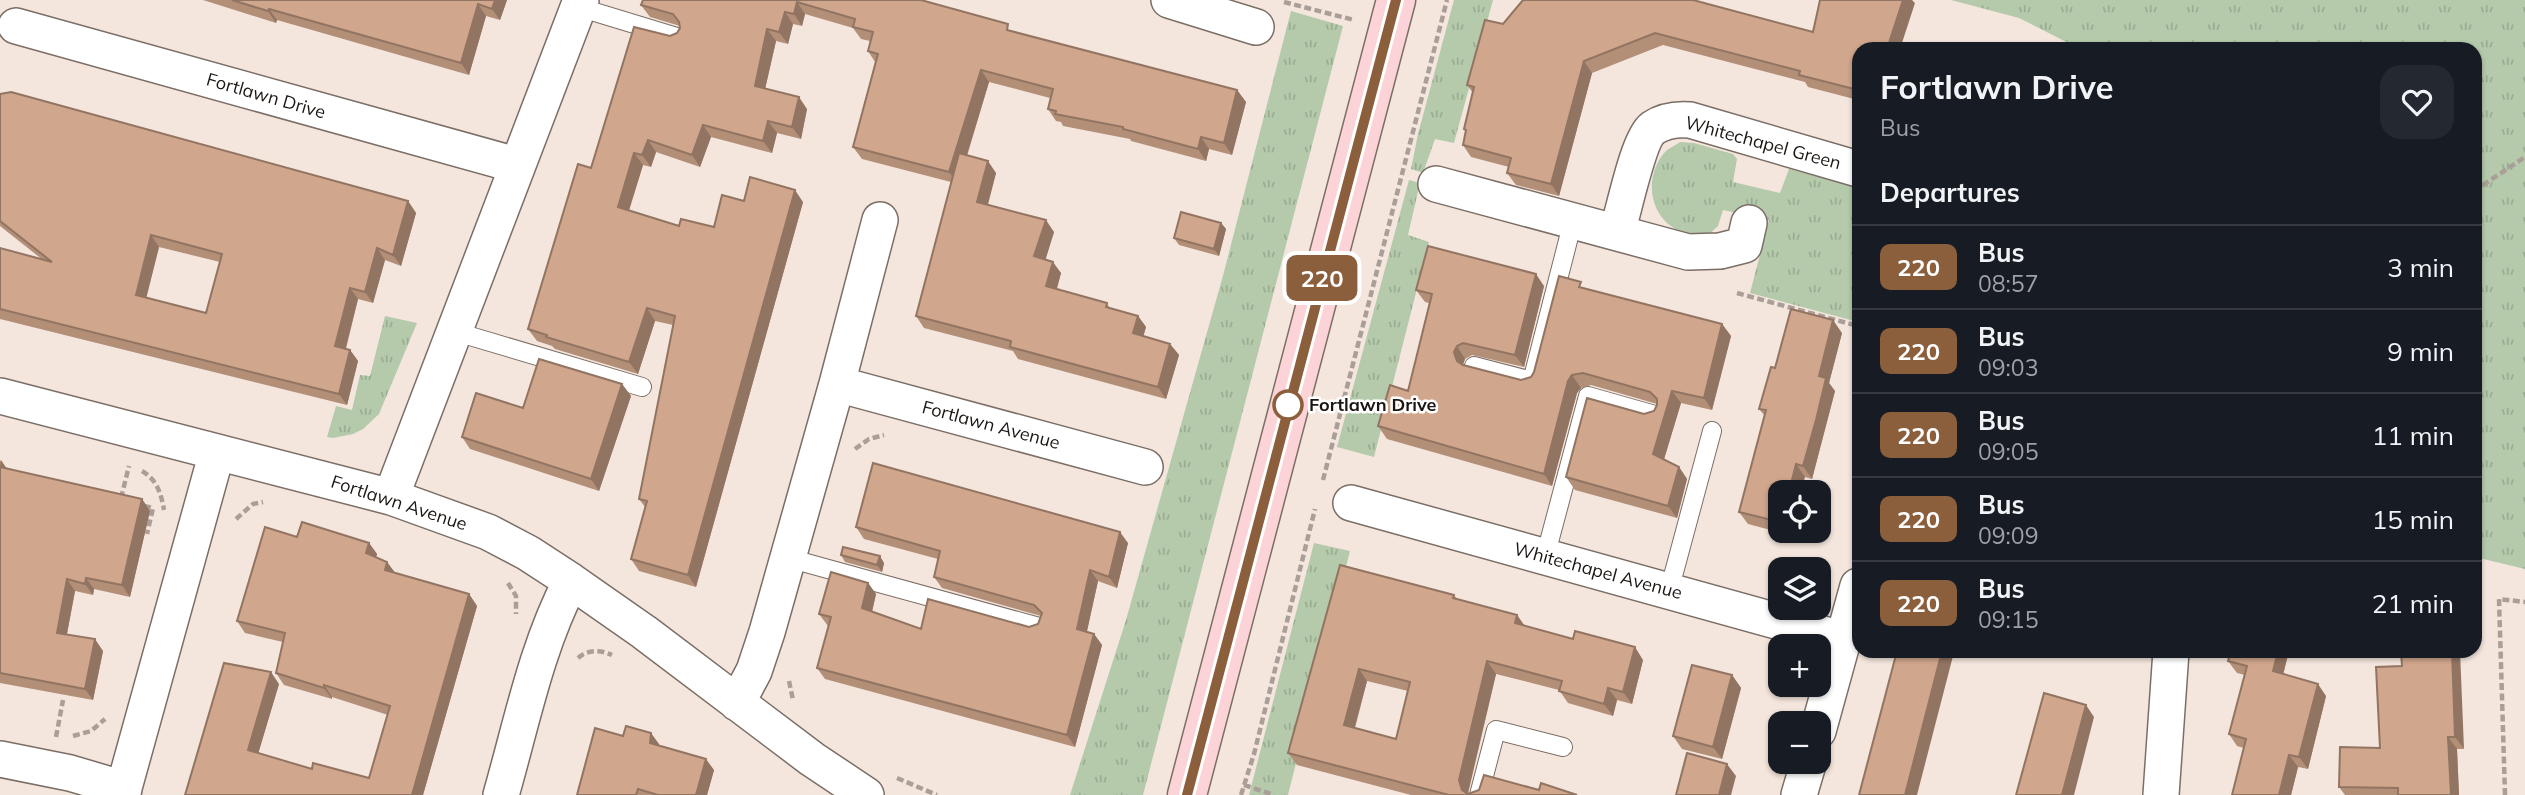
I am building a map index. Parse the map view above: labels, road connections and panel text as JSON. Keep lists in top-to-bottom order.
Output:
{
  "streets": {
    "street": [
      "Fortlawn Drive",
      "Whitechapel Green",
      "Fortlawn Avenue",
      "Whitechapel Avenue"
    ]
  },
  "places": ["Fortlawn Drive"],
  "lines": ["bus line 220"],
  "page": {
    "on_map": "220",
    "heading": [
      ["Fortlawn Drive", "Bus"],
      "Departures"
    ],
    "list": [
      {
        "mark": "220",
        "name": "Bus",
        "note": "08:57",
        "value": "3 min"
      },
      {
        "mark": "220",
        "name": "Bus",
        "note": "09:03",
        "value": "9 min"
      },
      {
        "mark": "220",
        "name": "Bus",
        "note": "09:05",
        "value": "11 min"
      },
      {
        "mark": "220",
        "name": "Bus",
        "note": "09:09",
        "value": "15 min"
      },
      {
        "mark": "220",
        "name": "Bus",
        "note": "09:15",
        "value": "21 min"
      }
    ],
    "map_buttons": ["+", "−"]
  }
}
